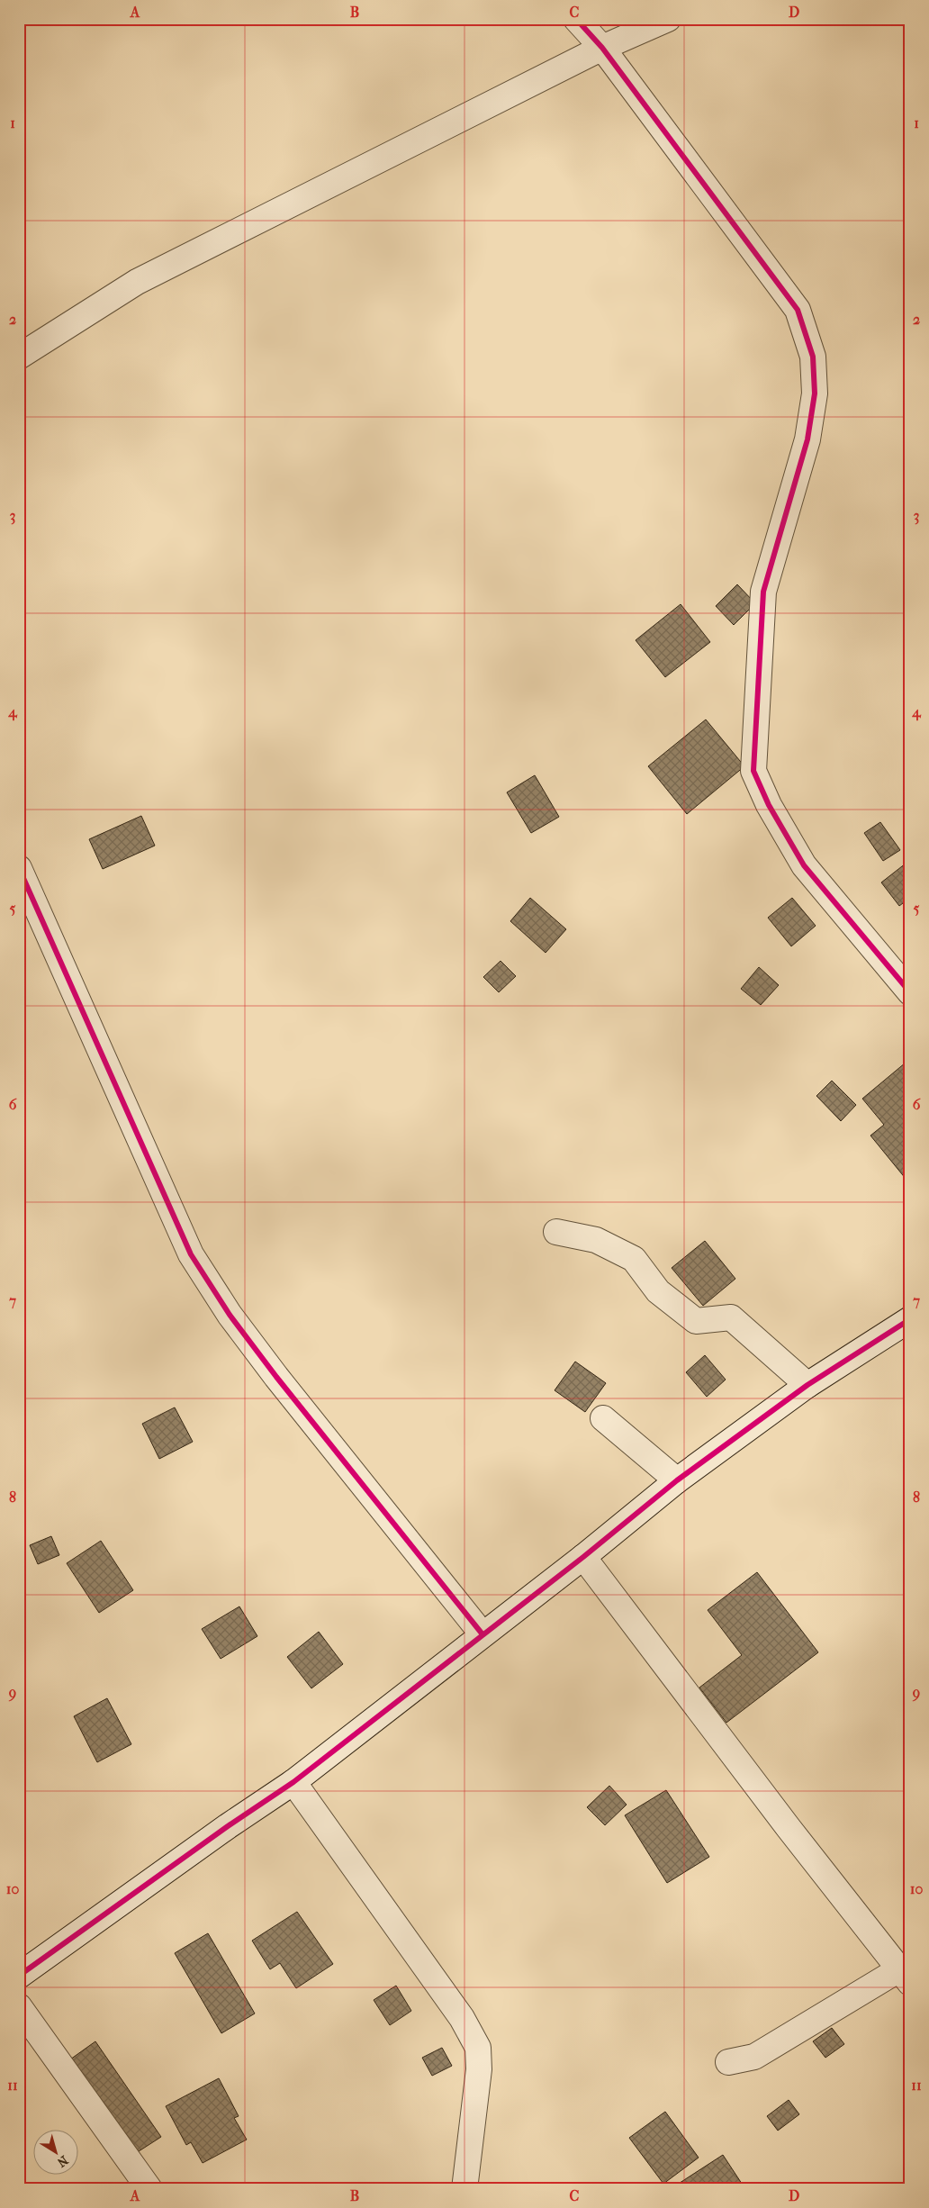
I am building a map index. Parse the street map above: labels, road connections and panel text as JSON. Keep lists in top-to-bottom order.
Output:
{
  "north": "bottom right",
  "grid": {
    "columns": [
      "A",
      "B",
      "C",
      "D"
    ],
    "rows": [
      "1",
      "2",
      "3",
      "4",
      "5",
      "6",
      "7",
      "8",
      "9",
      "10",
      "11"
    ]
  }
}
